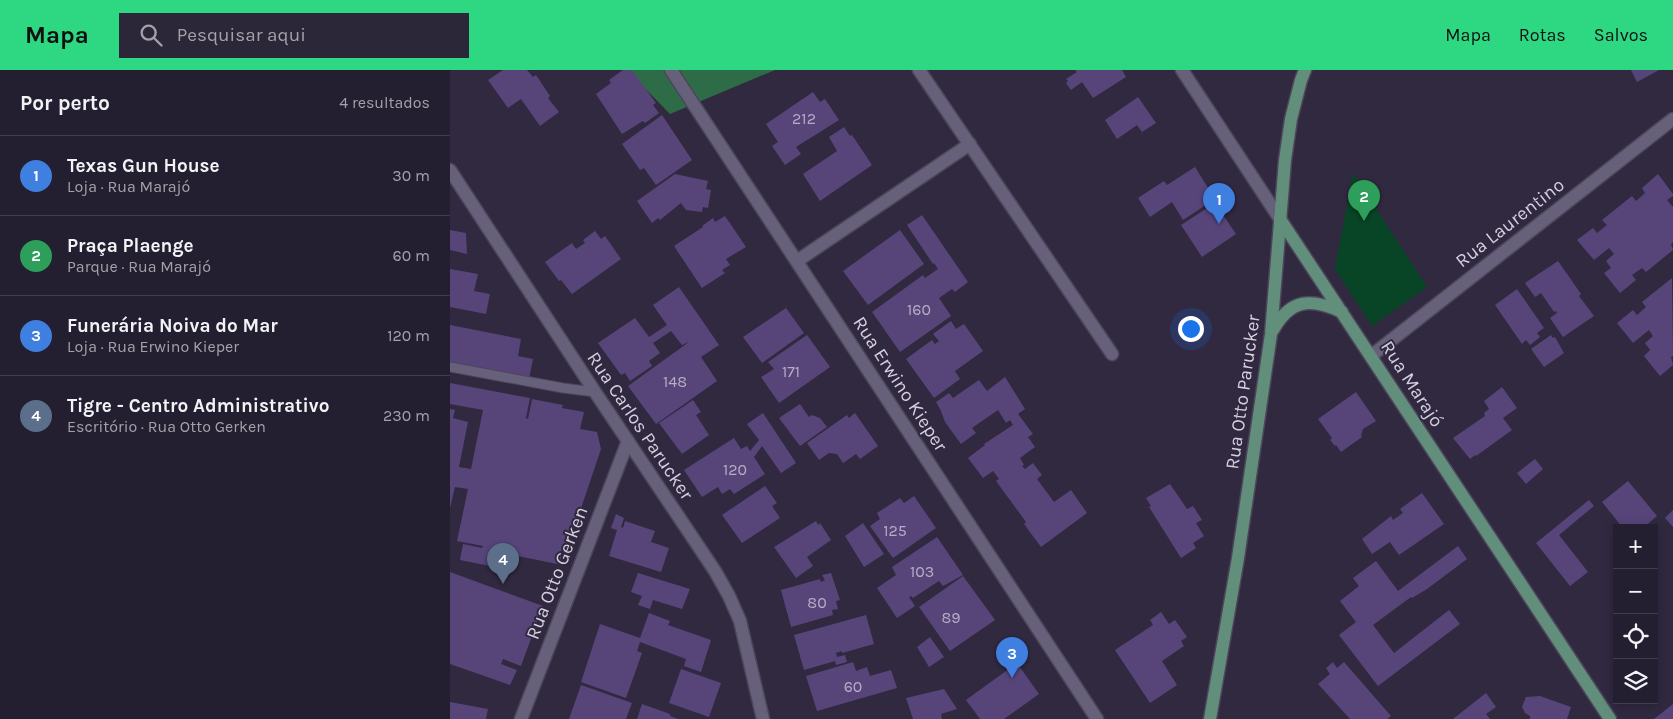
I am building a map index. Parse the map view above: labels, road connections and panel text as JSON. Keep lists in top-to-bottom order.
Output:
{
  "streets": {
    "main road": ["Rua Marajó", "Rua Otto Parucker"],
    "street": [
      "Rua Laurentino",
      "Rua Erwino Kieper",
      "Rua Carlos Parucker",
      "Rua Otto Gerken"
    ]
  },
  "crossings": [
    ["Rua Laurentino", "Rua Marajó"],
    ["Rua Marajó", "Rua Otto Parucker"],
    ["Rua Carlos Parucker", "Rua Otto Gerken"]
  ],
  "house_numbers": [
    "212",
    "160",
    "171",
    "148",
    "120",
    "125",
    "103",
    "80",
    "89",
    "60"
  ],
  "page": {
    "header": "Mapa",
    "search": "Pesquisar aqui",
    "nav": ["Mapa", "Rotas", "Salvos"],
    "heading": ["Por perto", "4 resultados"],
    "list": [
      {
        "mark": "1",
        "name": "Texas Gun House",
        "note": "Loja · Rua Marajó",
        "value": "30 m"
      },
      {
        "mark": "2",
        "name": "Praça Plaenge",
        "note": "Parque · Rua Marajó",
        "value": "60 m"
      },
      {
        "mark": "3",
        "name": "Funerária Noiva do Mar",
        "note": "Loja · Rua Erwino Kieper",
        "value": "120 m"
      },
      {
        "mark": "4",
        "name": "Tigre - Centro Administrativo",
        "note": "Escritório · Rua Otto Gerken",
        "value": "230 m"
      }
    ],
    "pins": [
      "2",
      "1",
      "4",
      "3"
    ],
    "map_buttons": ["+", "−"]
  }
}
